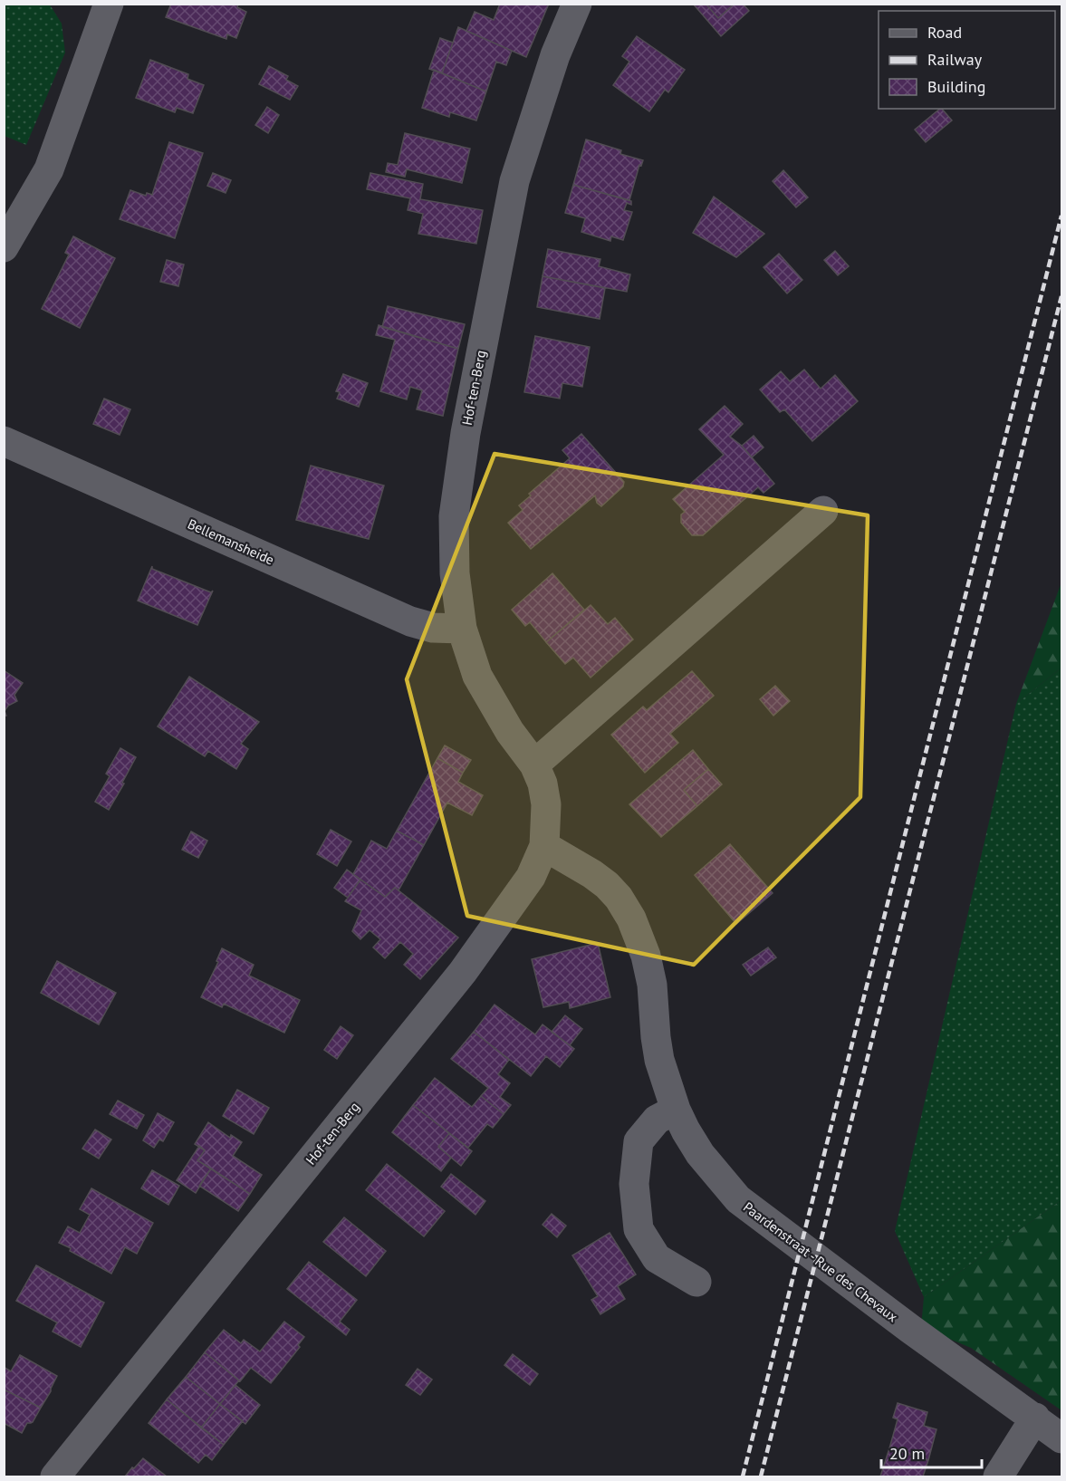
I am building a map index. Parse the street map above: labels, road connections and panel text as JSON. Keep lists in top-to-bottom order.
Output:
{
  "streets": {
    "street": ["Hof-ten-Berg", "Bellemansheide", "Paardenstraat - Rue des Chevaux"]
  },
  "crossings": [
    ["Hof-ten-Berg", "Bellemansheide"],
    ["Hof-ten-Berg", "Paardenstraat - Rue des Chevaux"]
  ],
  "legend": ["Road", "Railway", "Building"],
  "scale_bar": "20 m"
}
